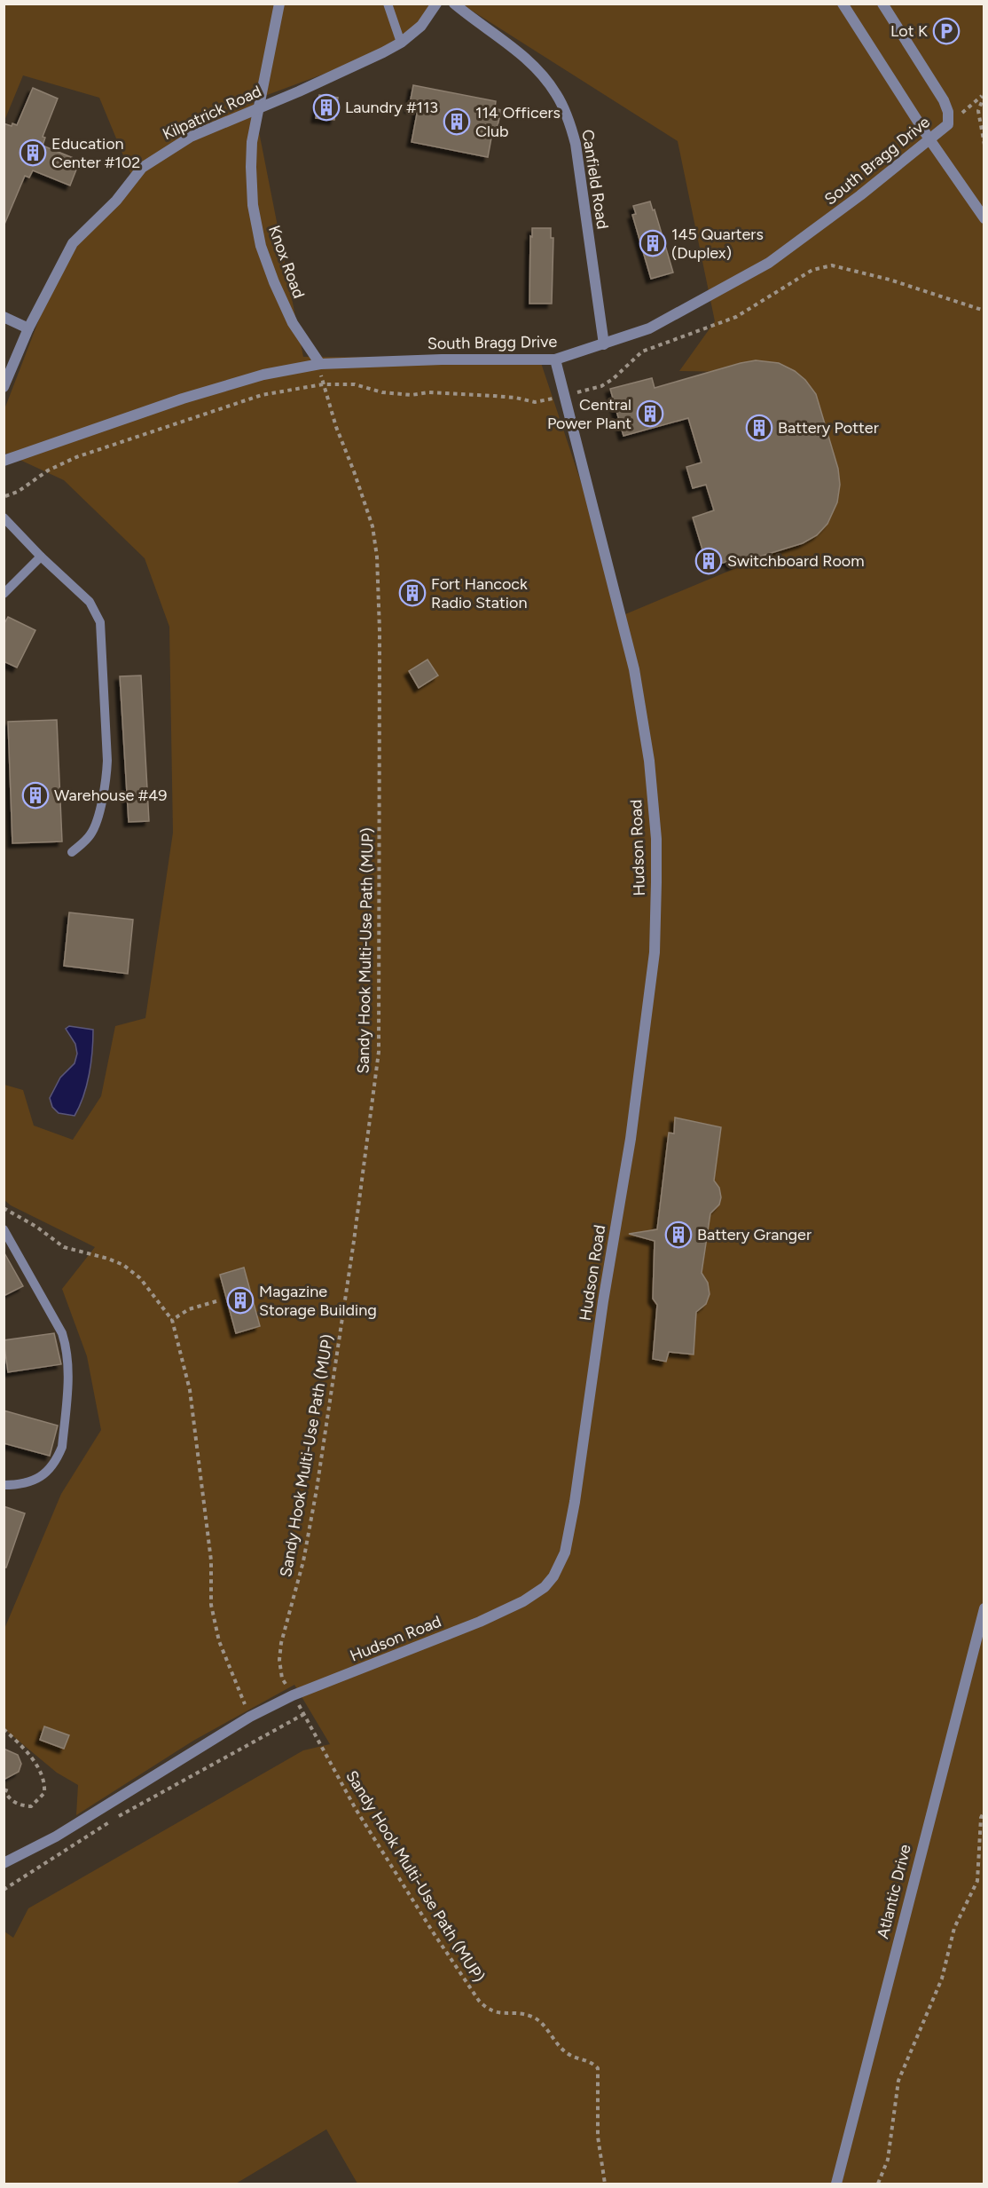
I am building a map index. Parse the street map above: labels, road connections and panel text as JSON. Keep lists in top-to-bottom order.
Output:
{
  "streets": {
    "street": [
      "Kilpatrick Road",
      "South Bragg Drive",
      "Canfield Road",
      "Knox Road",
      "Hudson Road",
      "Atlantic Drive"
    ],
    "path": ["Sandy Hook Multi-Use Path (MUP)"]
  },
  "crossings": [
    ["Kilpatrick Road", "Knox Road"],
    ["South Bragg Drive", "Canfield Road"],
    ["South Bragg Drive", "Knox Road"],
    ["South Bragg Drive", "Hudson Road"],
    ["Hudson Road", "Sandy Hook Multi-Use Path (MUP)"]
  ],
  "places": {
    "parking": ["Lot K"],
    "building": [
      "Laundry #113",
      "114 Officers Club",
      "Education Center #102",
      "145 Quarters (Duplex)",
      "Central Power Plant",
      "Battery Potter",
      "Switchboard Room",
      "Fort Hancock Radio Station",
      "Warehouse #49",
      "Battery Granger",
      "Magazine Storage Building"
    ]
  }
}
